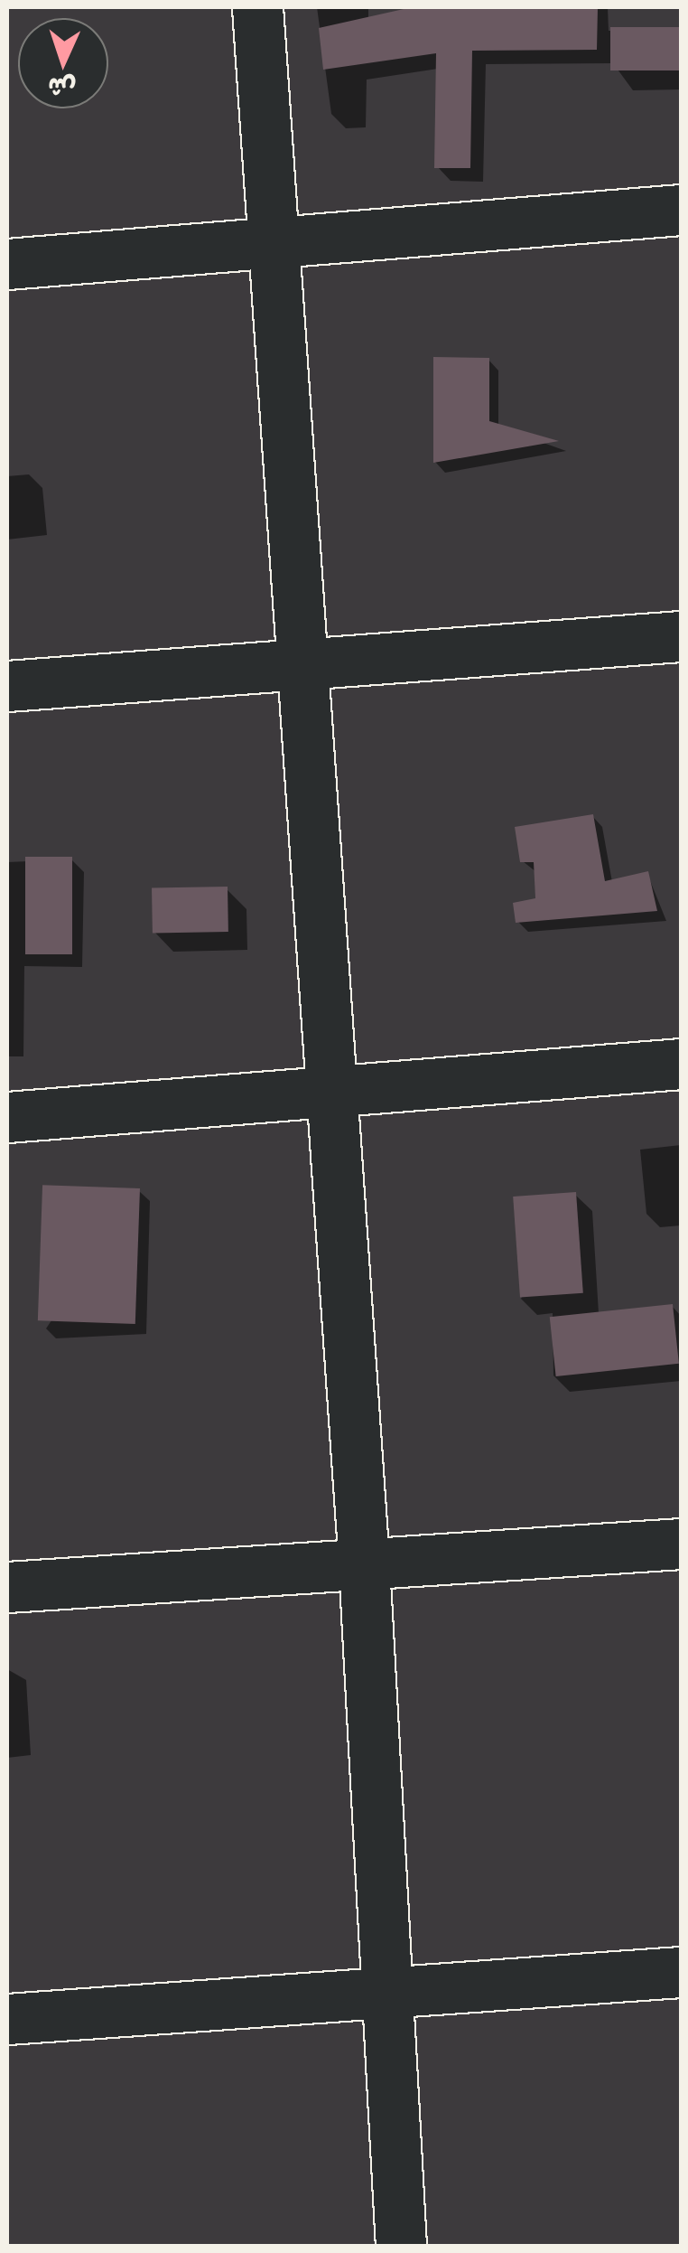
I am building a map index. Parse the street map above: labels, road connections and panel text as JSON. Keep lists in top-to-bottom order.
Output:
{
  "north": "bottom"
}
